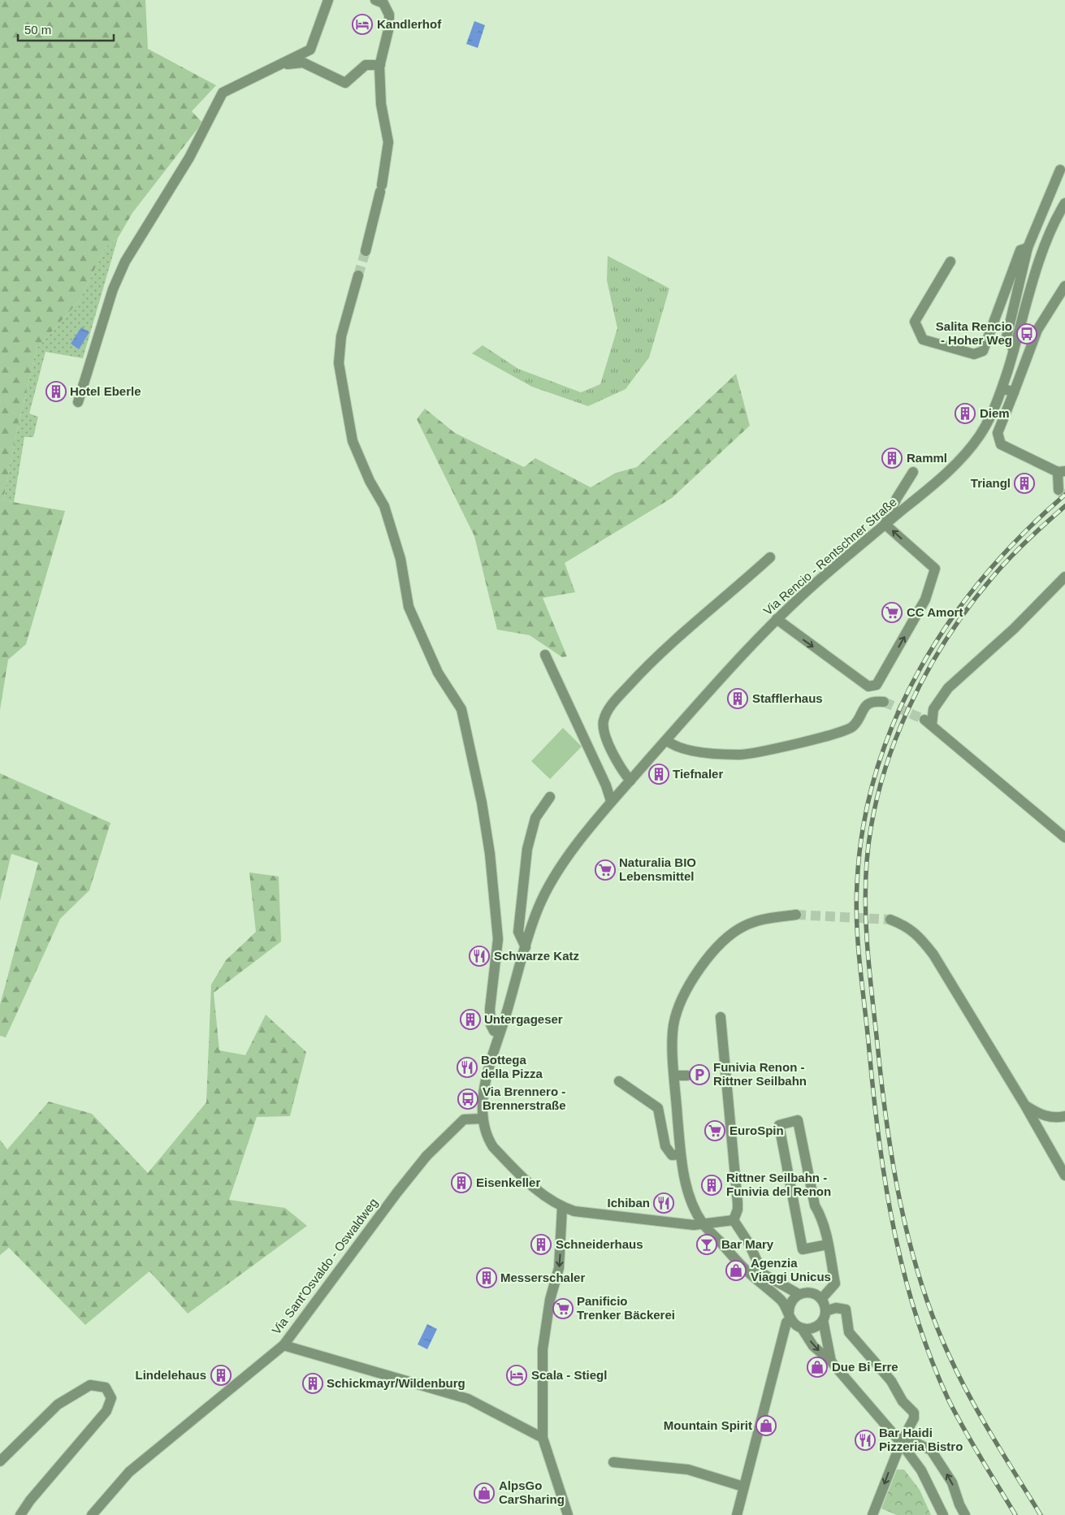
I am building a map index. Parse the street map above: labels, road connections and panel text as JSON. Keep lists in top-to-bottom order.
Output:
{
  "streets": {
    "street": ["Via Rencio - Rentschner Straße", "Via Sant'Osvaldo - Oswaldweg"]
  },
  "places": {
    "hotel": ["Kandlerhof", "Scala - Stiegl"],
    "bus stop": ["Salita Rencio - Hoher Weg", "Via Brennero - Brennerstraße"],
    "building": [
      "Hotel Eberle",
      "Diem",
      "Ramml",
      "Triangl",
      "Stafflerhaus",
      "Tiefnaler",
      "Untergageser",
      "Eisenkeller",
      "Rittner Seilbahn - Funivia del Renon",
      "Schneiderhaus",
      "Messerschaler",
      "Lindelehaus",
      "Schickmayr/Wildenburg"
    ],
    "supermarket": [
      "CC Amort",
      "Naturalia BIO Lebensmittel",
      "EuroSpin",
      "Panificio Trenker Bäckerei"
    ],
    "restaurant": [
      "Schwarze Katz",
      "Bottega della Pizza",
      "Ichiban",
      "Bar Haidi Pizzeria Bistro"
    ],
    "parking": ["Funivia Renon - Rittner Seilbahn"],
    "bar": ["Bar Mary"],
    "shop": [
      "Agenzia Viaggi Unicus",
      "Due Bi Erre",
      "Mountain Spirit",
      "AlpsGo CarSharing"
    ]
  },
  "scale_bar": "50 m"
}
